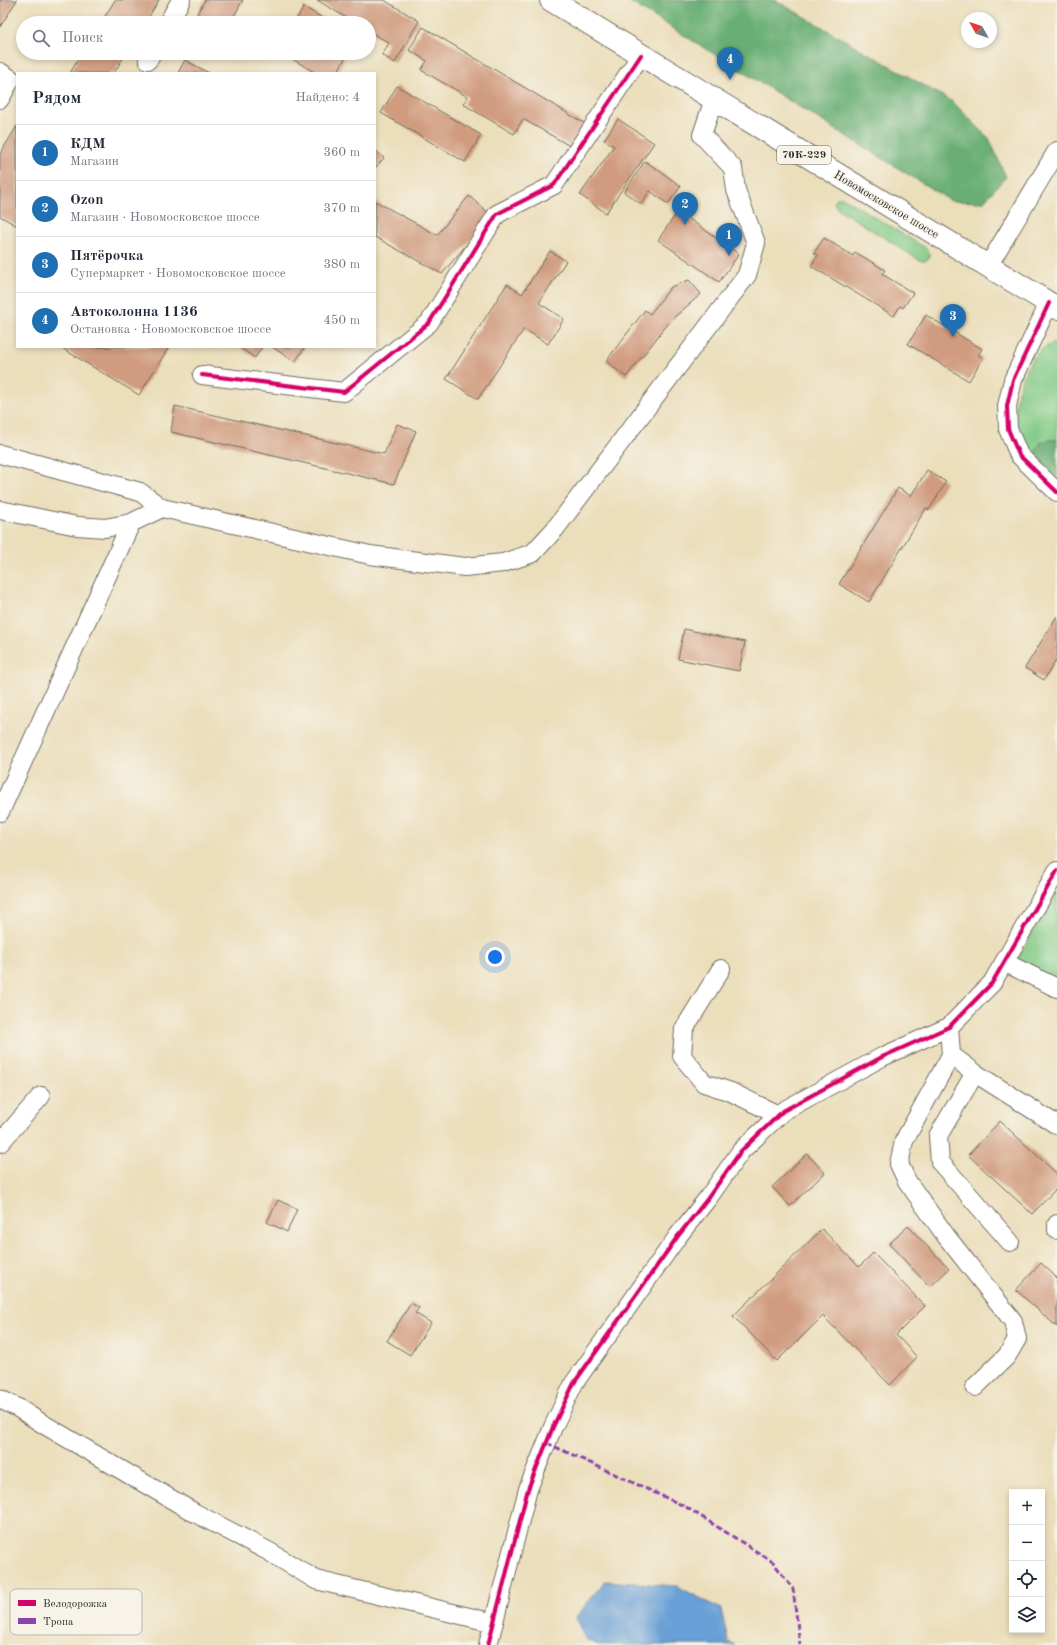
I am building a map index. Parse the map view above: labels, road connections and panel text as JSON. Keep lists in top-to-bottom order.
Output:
{
  "streets": {
    "main road": ["70К-229", "Новомосковское шоссе"]
  },
  "legend": ["Велодорожка", "Тропа"],
  "north": "top left",
  "page": {
    "search": "Поиск",
    "pins": [
      "4",
      "2",
      "1",
      "3"
    ],
    "heading": ["Рядом", "Найдено: 4"],
    "list": [
      {
        "mark": "1",
        "name": "КДМ",
        "note": "Магазин",
        "value": "360 m"
      },
      {
        "mark": "2",
        "name": "Ozon",
        "note": "Магазин · Новомосковское шоссе",
        "value": "370 m"
      },
      {
        "mark": "3",
        "name": "Пятёрочка",
        "note": "Супермаркет · Новомосковское шоссе",
        "value": "380 m"
      },
      {
        "mark": "4",
        "name": "Автоколонна 1136",
        "note": "Остановка · Новомосковское шоссе",
        "value": "450 m"
      }
    ],
    "map_buttons": ["+", "−"]
  }
}
